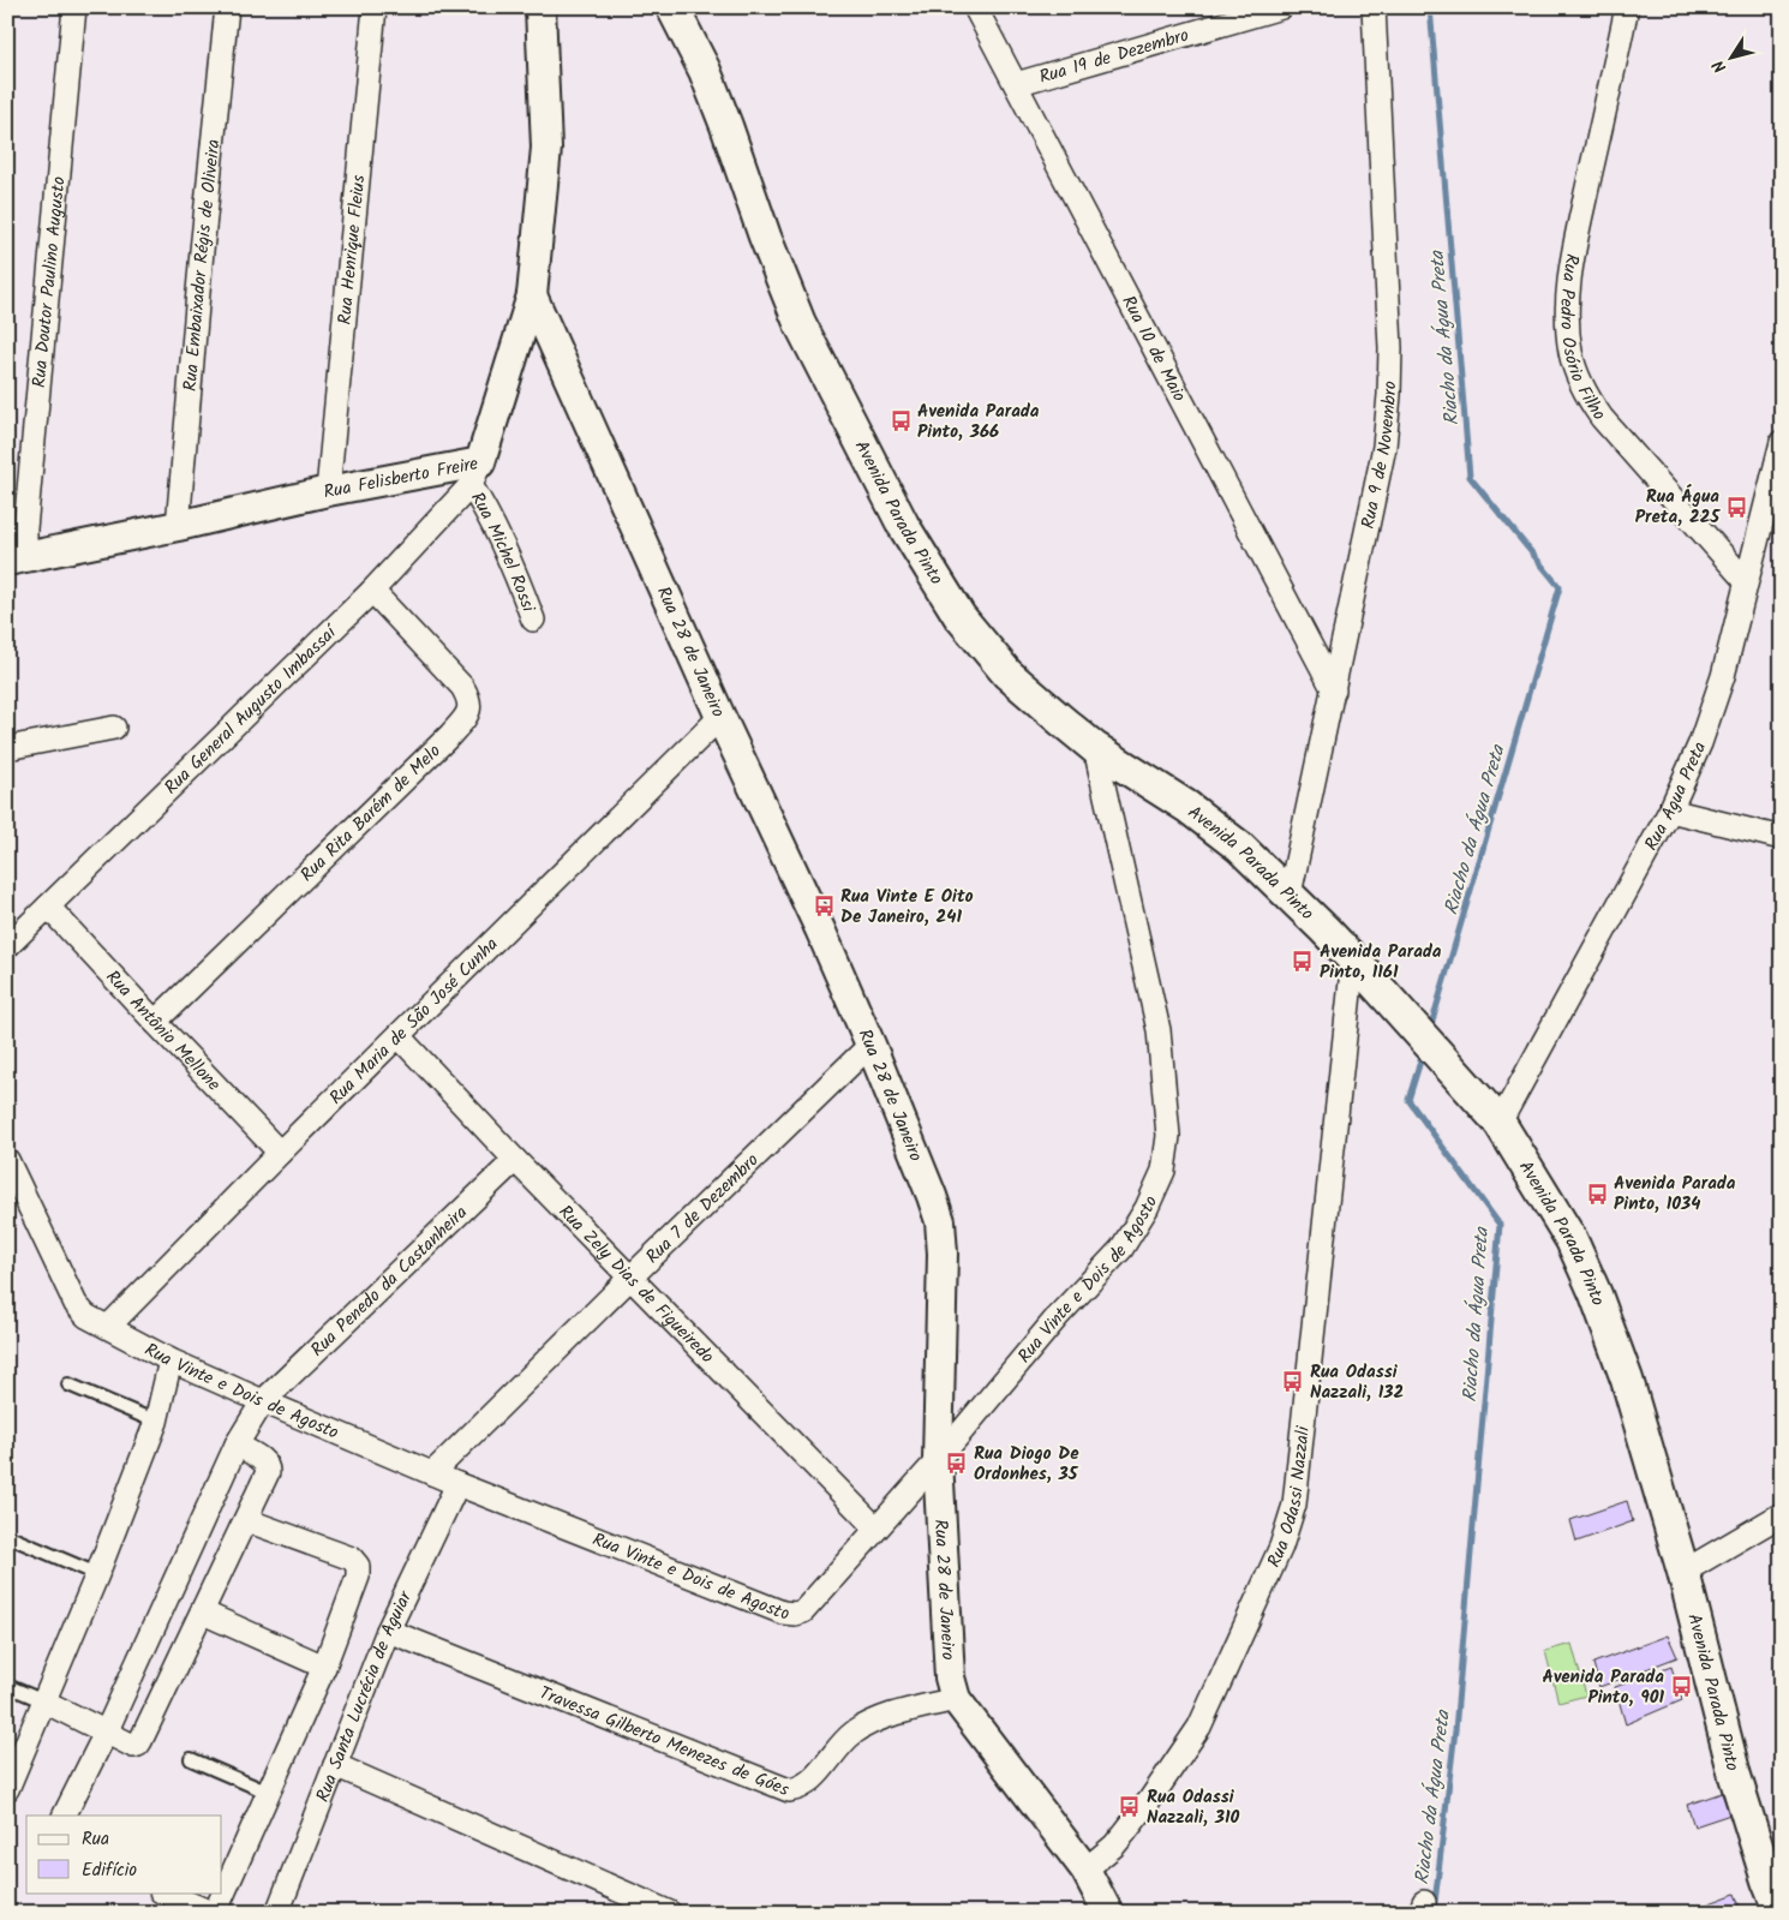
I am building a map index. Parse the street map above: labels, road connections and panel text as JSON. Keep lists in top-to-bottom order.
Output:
{
  "streets": {
    "main road": ["Avenida Parada Pinto"],
    "street": [
      "Rua 19 de Dezembro",
      "Rua Henrique Fleius",
      "Rua Embaixador Régis de Oliveira",
      "Rua Doutor Paulino Augusto",
      "Rua Pedro Osório Filho",
      "Rua 10 de Maio",
      "Rua 9 de Novembro",
      "Rua Felisberto Freire",
      "Rua Michel Rossi",
      "Rua 28 de Janeiro",
      "Rua General Augusto Imbassaí",
      "Rua Água Preta",
      "Rua Rita Barém de Melo",
      "Rua Maria de São José Cunha",
      "Rua Antônio Mellone",
      "Rua 7 de Dezembro",
      "Rua Vinte e Dois de Agosto",
      "Rua Penedo da Castanheira",
      "Rua Zely Dias de Figueiredo",
      "Rua Odassi Nazzali",
      "Rua Santa Lucrécia de Aguiar",
      "Travessa Gilberto Menezes de Góes"
    ]
  },
  "crossings": [
    ["Rua 19 de Dezembro", "Rua 10 de Maio"],
    ["Rua Henrique Fleius", "Rua Felisberto Freire"],
    ["Rua Embaixador Régis de Oliveira", "Rua Felisberto Freire"],
    ["Rua Doutor Paulino Augusto", "Rua Felisberto Freire"],
    ["Rua Pedro Osório Filho", "Rua Água Preta"],
    ["Rua 10 de Maio", "Rua 9 de Novembro"],
    ["Rua 9 de Novembro", "Avenida Parada Pinto"],
    ["Rua Felisberto Freire", "Rua Michel Rossi"],
    ["Rua Felisberto Freire", "Rua 28 de Janeiro"],
    ["Rua Felisberto Freire", "Rua General Augusto Imbassaí"],
    ["Avenida Parada Pinto", "Rua Água Preta"],
    ["Avenida Parada Pinto", "Rua Vinte e Dois de Agosto"],
    ["Avenida Parada Pinto", "Rua Odassi Nazzali"],
    ["Rua Michel Rossi", "Rua General Augusto Imbassaí"],
    ["Rua 28 de Janeiro", "Rua Maria de São José Cunha"],
    ["Rua 28 de Janeiro", "Rua 7 de Dezembro"],
    ["Rua 28 de Janeiro", "Rua Vinte e Dois de Agosto"],
    ["Rua 28 de Janeiro", "Rua Odassi Nazzali"],
    ["Rua 28 de Janeiro", "Travessa Gilberto Menezes de Góes"],
    ["Rua General Augusto Imbassaí", "Rua Rita Barém de Melo"],
    ["Rua General Augusto Imbassaí", "Rua Antônio Mellone"],
    ["Rua Rita Barém de Melo", "Rua Antônio Mellone"],
    ["Rua Maria de São José Cunha", "Rua Antônio Mellone"],
    ["Rua Maria de São José Cunha", "Rua Vinte e Dois de Agosto"],
    ["Rua Maria de São José Cunha", "Rua Zely Dias de Figueiredo"],
    ["Rua 7 de Dezembro", "Rua Vinte e Dois de Agosto"],
    ["Rua 7 de Dezembro", "Rua Zely Dias de Figueiredo"],
    ["Rua Vinte e Dois de Agosto", "Rua Penedo da Castanheira"],
    ["Rua Vinte e Dois de Agosto", "Rua Zely Dias de Figueiredo"],
    ["Rua Vinte e Dois de Agosto", "Rua Santa Lucrécia de Aguiar"],
    ["Rua Penedo da Castanheira", "Rua Zely Dias de Figueiredo"],
    ["Rua Santa Lucrécia de Aguiar", "Travessa Gilberto Menezes de Góes"]
  ],
  "water": ["Riacho da Água Preta"],
  "places": {
    "bus stop": [
      "Avenida Parada Pinto, 366",
      "Rua Água Preta, 225",
      "Rua Vinte E Oito De Janeiro, 241",
      "Avenida Parada Pinto, 1161",
      "Avenida Parada Pinto, 1034",
      "Rua Odassi Nazzali, 132",
      "Rua Diogo De Ordonhes, 35",
      "Avenida Parada Pinto, 901",
      "Rua Odassi Nazzali, 310"
    ]
  },
  "legend": ["Rua", "Edifício"],
  "north": "bottom left"
}
